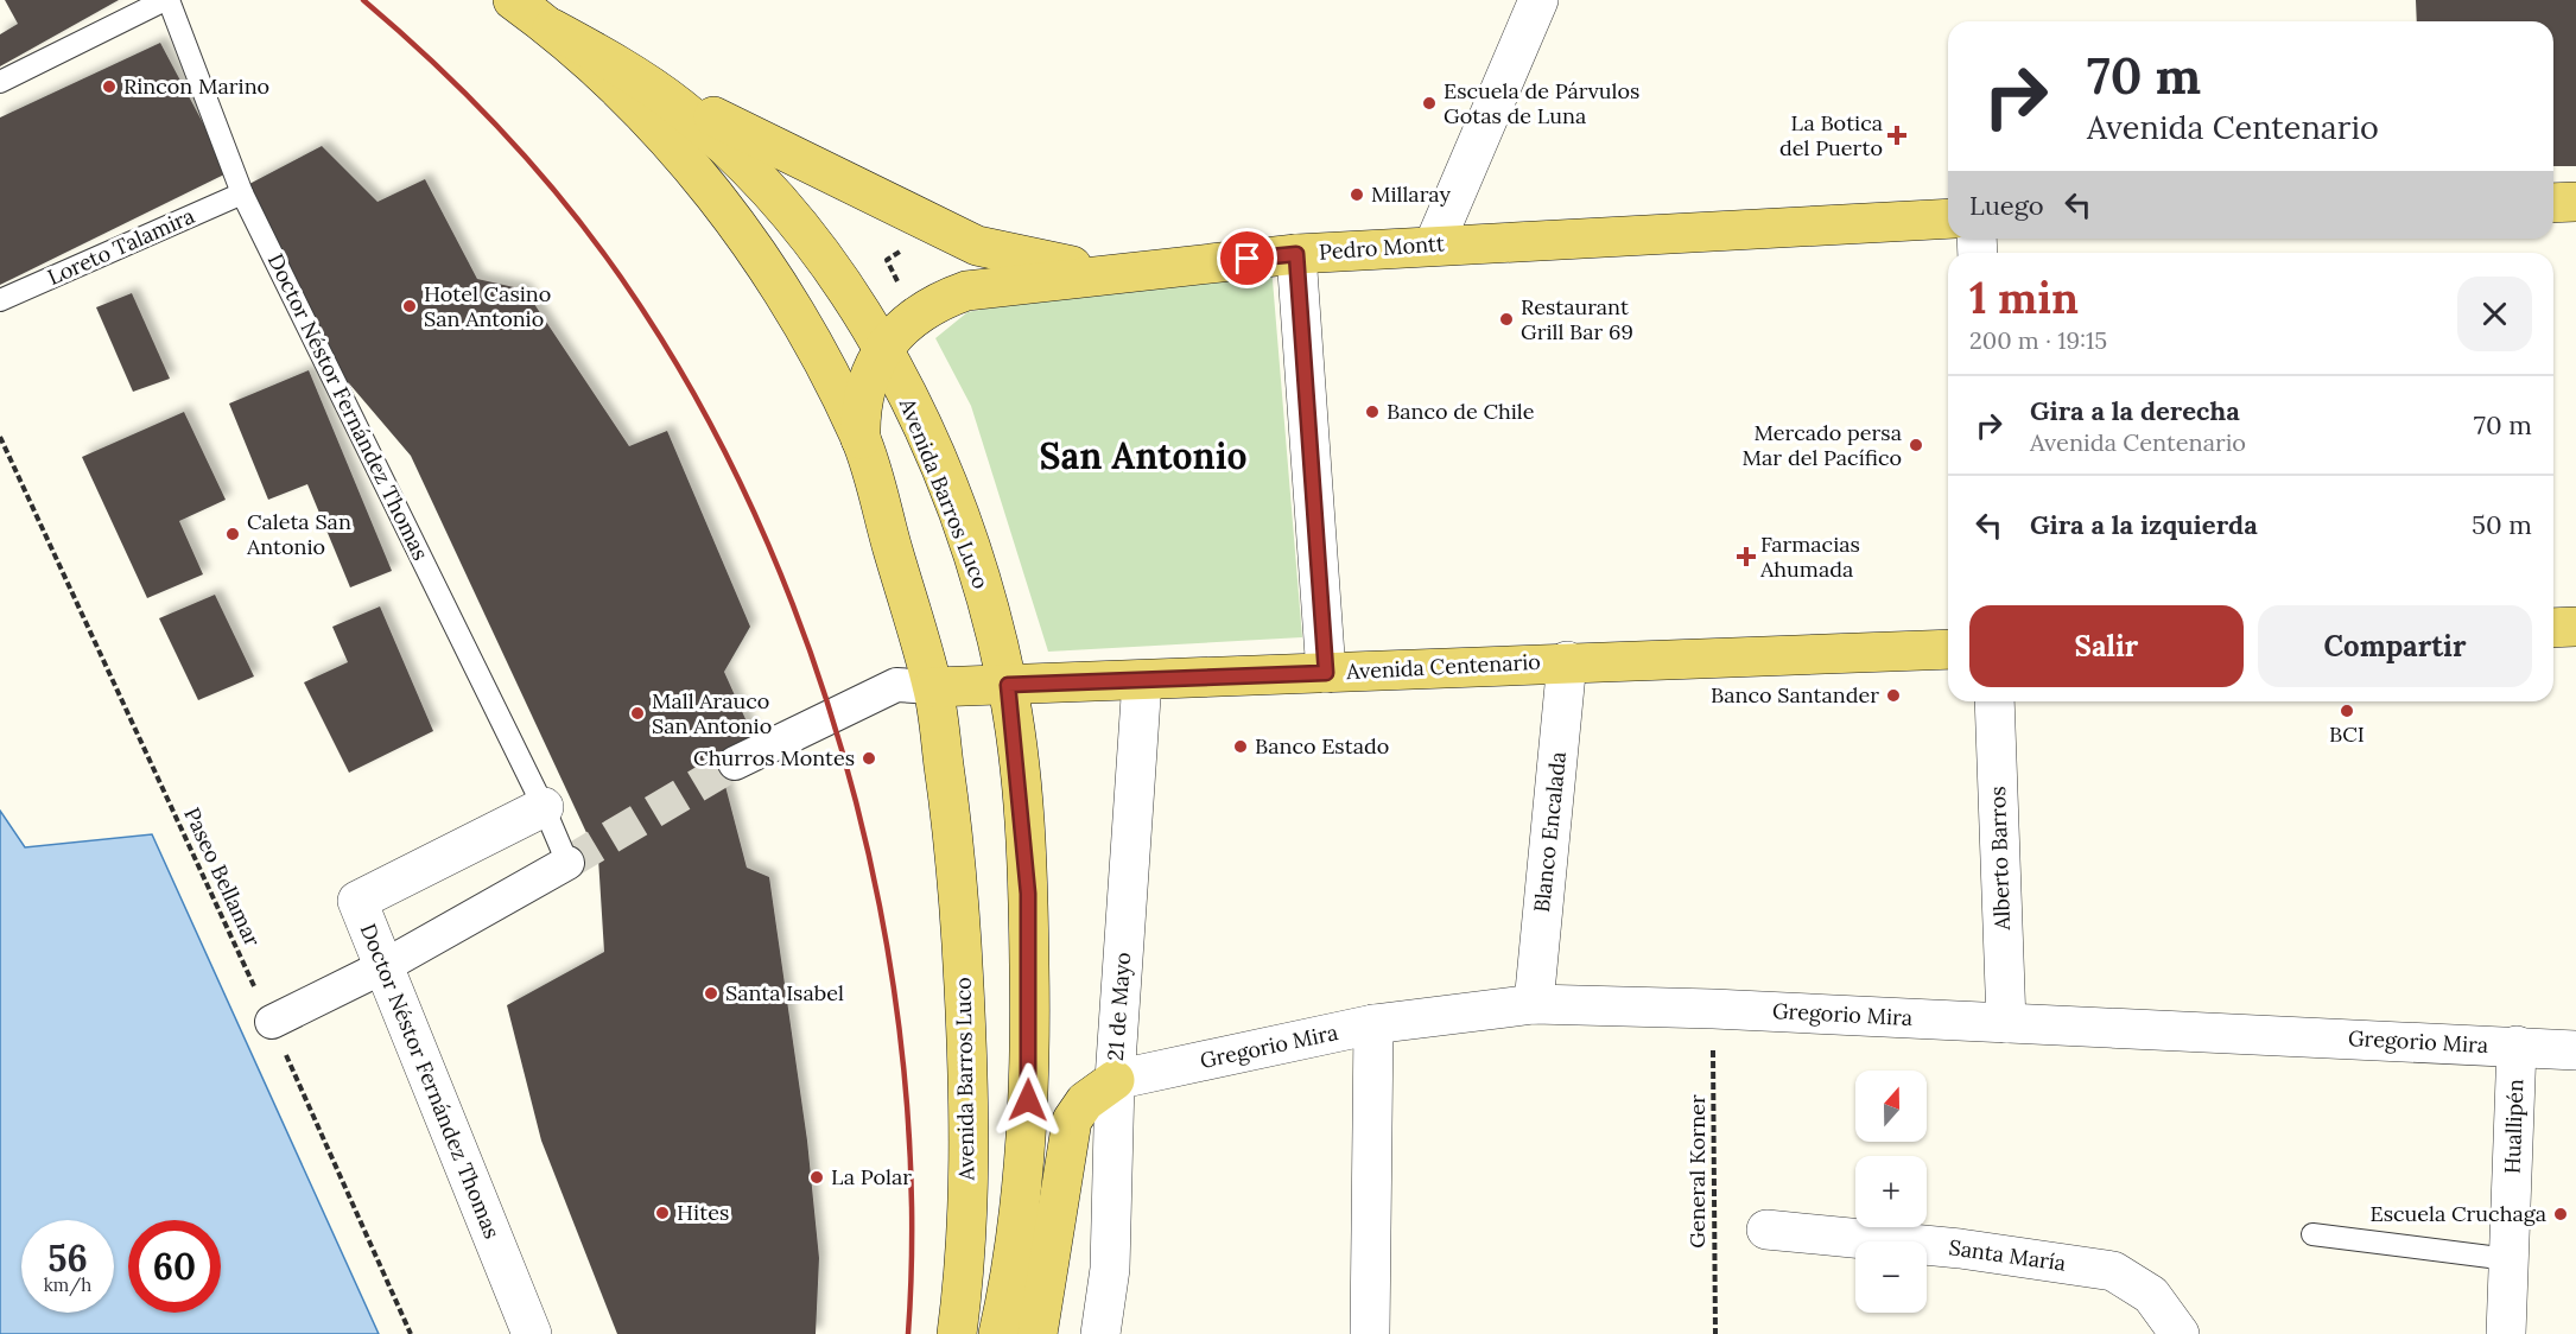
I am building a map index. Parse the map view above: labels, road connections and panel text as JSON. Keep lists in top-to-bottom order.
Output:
{
  "streets": {
    "main road": ["Pedro Montt", "Avenida Barros Luco", "Avenida Centenario"],
    "street": [
      "Doctor Néstor Fernández Thomas",
      "Blanco Encalada",
      "Alberto Barros",
      "21 de Mayo",
      "Gregorio Mira",
      "Huallipén",
      "Santa María"
    ],
    "lane": ["Loreto Talamira"],
    "path": ["Paseo Bellamar", "General Korner"]
  },
  "crossings": [
    ["Loreto Talamira", "Doctor Néstor Fernández Thomas"],
    ["Pedro Montt", "Avenida Barros Luco"],
    ["Avenida Barros Luco", "Avenida Centenario"],
    ["Avenida Centenario", "Blanco Encalada"],
    ["Avenida Centenario", "21 de Mayo"],
    ["Blanco Encalada", "Gregorio Mira"],
    ["Alberto Barros", "Gregorio Mira"],
    ["21 de Mayo", "Gregorio Mira"],
    ["Gregorio Mira", "Huallipén"],
    ["Gregorio Mira", "General Korner"]
  ],
  "districts": ["San Antonio"],
  "places": {
    "other": [
      "Rincon Marino",
      "Escuela de Párvulos Gotas de Luna",
      "Millaray",
      "Hotel Casino San Antonio",
      "Restaurant Grill Bar 69",
      "Banco de Chile",
      "Mercado persa Mar del Pacífico",
      "Caleta San Antonio",
      "Banco Santander",
      "BCI",
      "Mall Arauco San Antonio",
      "Banco Estado",
      "Churros Montes",
      "Santa Isabel",
      "La Polar",
      "Hites",
      "Escuela Cruchaga"
    ],
    "health": ["La Botica del Puerto", "Farmacias Ahumada"]
  },
  "north": "top",
  "page": {
    "turn": ["70 m", "Avenida Centenario"],
    "then": "Luego",
    "heading": ["1 min", "200 m · 19:15"],
    "list": [
      {
        "name": "Gira a la derecha",
        "note": "Avenida Centenario",
        "value": "70 m"
      },
      {
        "name": "Gira a la izquierda",
        "value": "50 m"
      }
    ],
    "buttons": ["Salir", "Compartir"],
    "map_buttons": ["+", "−"],
    "speed": "56 km/h",
    "limit": "60"
  }
}
